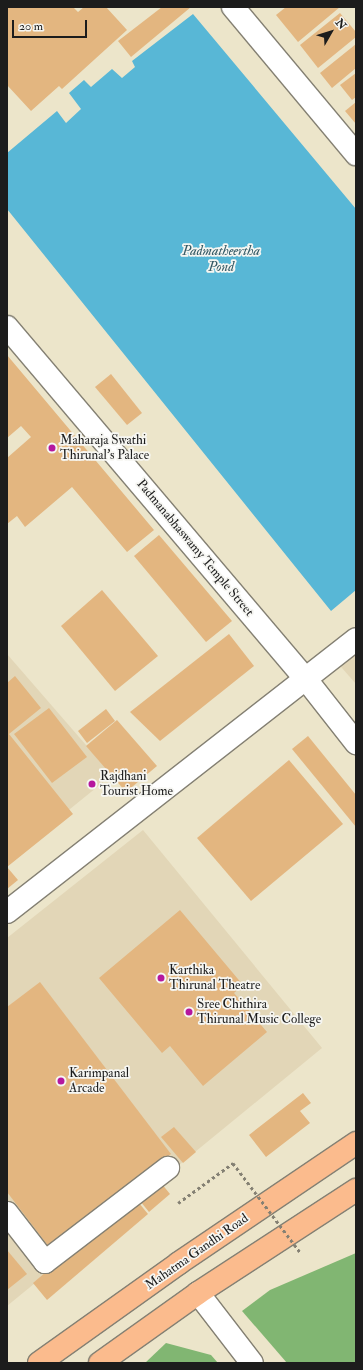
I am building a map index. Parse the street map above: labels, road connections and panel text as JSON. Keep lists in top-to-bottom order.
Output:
{
  "streets": {
    "main road": ["Mahatma Gandhi Road"],
    "street": ["Padmanabhaswamy Temple Street"]
  },
  "water": ["Padmatheertha Pond"],
  "places": [
    "Maharaja Swathi Thirunal's Palace",
    "Rajdhani Tourist Home",
    "Karthika Thirunal Theatre",
    "Sree Chithira Thirunal Music College",
    "Karimpanal Arcade"
  ],
  "scale_bar": "20 m",
  "north": "top right"
}
